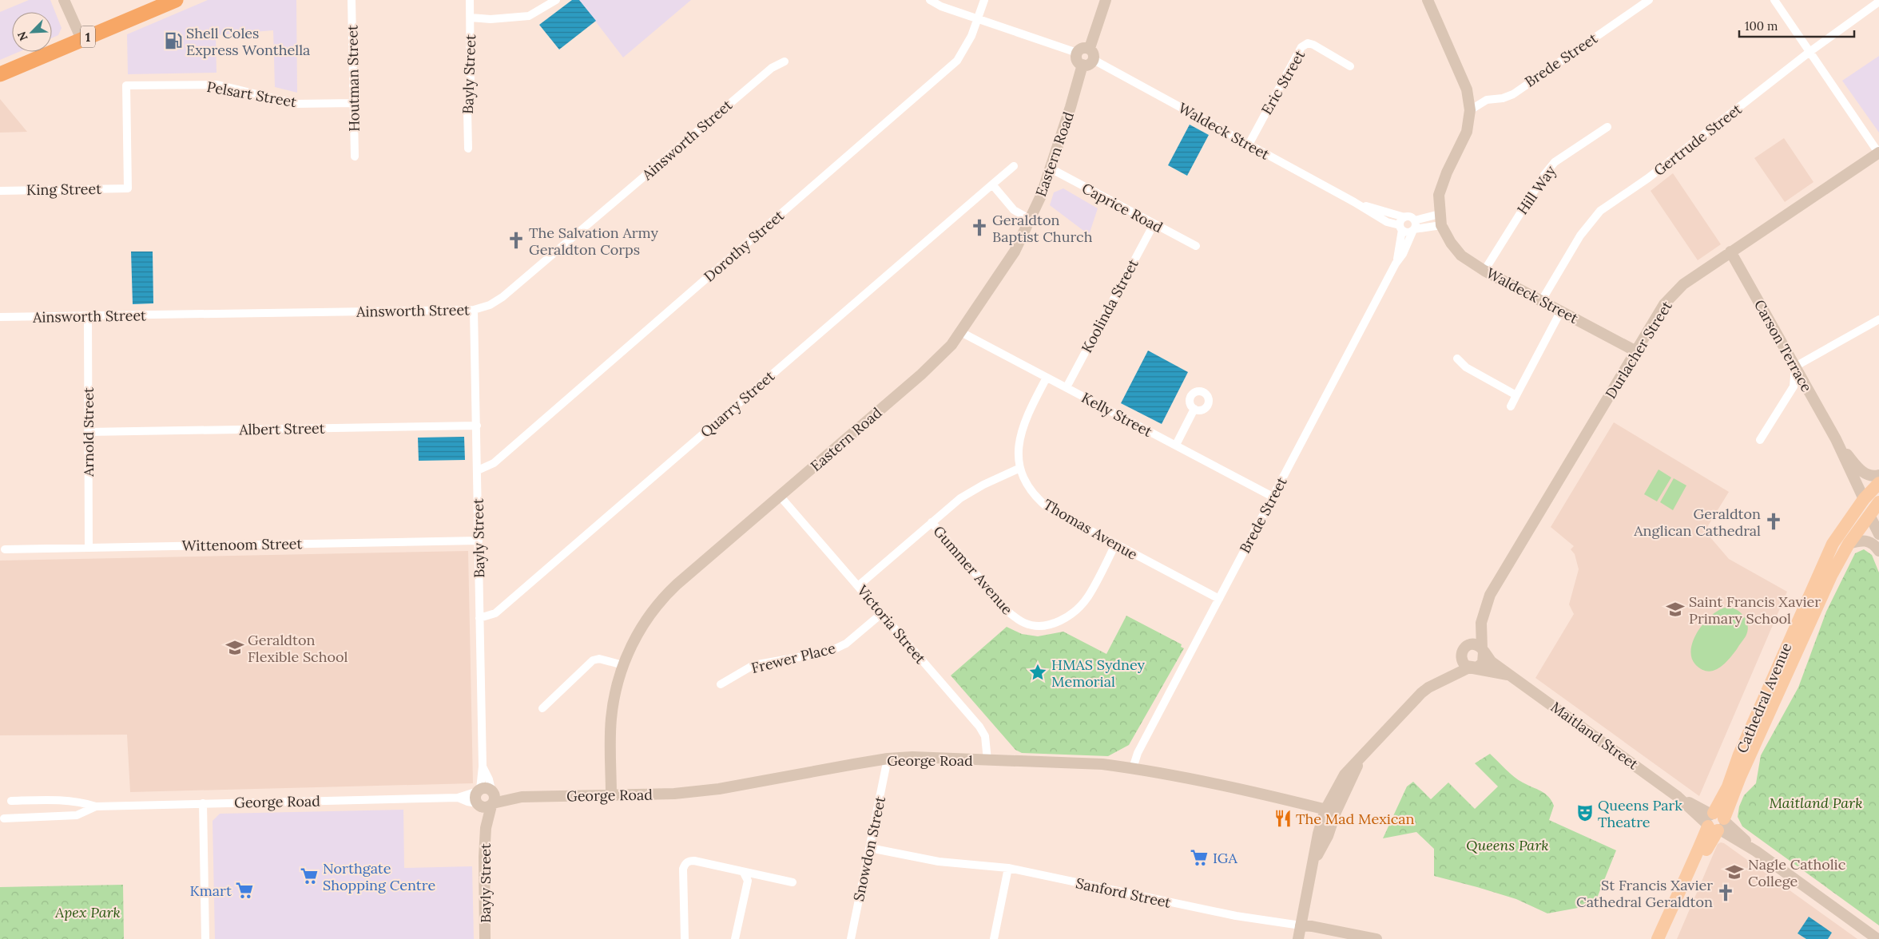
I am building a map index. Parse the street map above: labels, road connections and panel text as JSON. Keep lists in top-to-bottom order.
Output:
{
  "streets": {
    "highway": ["1"],
    "main road": ["Cathedral Avenue"],
    "street": [
      "Brede Street",
      "Bayly Street",
      "Houtman Street",
      "Eric Street",
      "Pelsart Street",
      "Waldeck Street",
      "Ainsworth Street",
      "Gertrude Street",
      "Eastern Road",
      "King Street",
      "Hill Way",
      "Caprice Road",
      "Dorothy Street",
      "Koolinda Street",
      "Carson Terrace",
      "Durlacher Street",
      "Quarry Street",
      "Kelly Street",
      "Albert Street",
      "Arnold Street",
      "Thomas Avenue",
      "Wittenoom Street",
      "Gummer Avenue",
      "Victoria Street",
      "Frewer Place",
      "Maitland Street",
      "George Road",
      "Snowdon Street",
      "Sanford Street"
    ]
  },
  "crossings": [
    ["Brede Street", "Waldeck Street"],
    ["Brede Street", "Kelly Street"],
    ["Brede Street", "Thomas Avenue"],
    ["Brede Street", "George Road"],
    ["Bayly Street", "Ainsworth Street"],
    ["Bayly Street", "Dorothy Street"],
    ["Bayly Street", "Quarry Street"],
    ["Bayly Street", "Albert Street"],
    ["Bayly Street", "Wittenoom Street"],
    ["Bayly Street", "George Road"],
    ["Houtman Street", "Pelsart Street"],
    ["Eric Street", "Waldeck Street"],
    ["Pelsart Street", "King Street"],
    ["Waldeck Street", "Gertrude Street"],
    ["Waldeck Street", "Eastern Road"],
    ["Waldeck Street", "Hill Way"],
    ["Waldeck Street", "Durlacher Street"],
    ["Ainsworth Street", "Arnold Street"],
    ["Eastern Road", "Caprice Road"],
    ["Eastern Road", "Kelly Street"],
    ["Eastern Road", "Victoria Street"],
    ["Eastern Road", "George Road"],
    ["Caprice Road", "Koolinda Street"],
    ["Koolinda Street", "Kelly Street"],
    ["Carson Terrace", "Durlacher Street"],
    ["Carson Terrace", "Cathedral Avenue"],
    ["Durlacher Street", "Maitland Street"],
    ["Durlacher Street", "George Road"],
    ["Durlacher Street", "Sanford Street"],
    ["Kelly Street", "Thomas Avenue"],
    ["Albert Street", "Arnold Street"],
    ["Arnold Street", "Wittenoom Street"],
    ["Thomas Avenue", "Gummer Avenue"],
    ["Victoria Street", "Frewer Place"],
    ["Victoria Street", "George Road"],
    ["Cathedral Avenue", "Maitland Street"],
    ["George Road", "Snowdon Street"],
    ["Snowdon Street", "Sanford Street"]
  ],
  "parks": ["Maitland Park", "Queens Park", "Apex Park"],
  "places": {
    "fuel station": ["Shell Coles Express Wonthella"],
    "church": [
      "Geraldton Baptist Church",
      "The Salvation Army Geraldton Corps",
      "Geraldton Anglican Cathedral",
      "St Francis Xavier Cathedral Geraldton"
    ],
    "school or university": ["Saint Francis Xavier Primary School", "Geraldton Flexible School", "Nagle Catholic College"],
    "place": ["HMAS Sydney Memorial"],
    "theatre": ["Queens Park Theatre"],
    "restaurant": ["The Mad Mexican"],
    "supermarket": ["IGA", "Northgate Shopping Centre", "Kmart"]
  },
  "scale_bar": "100 m",
  "north": "bottom left"
}
